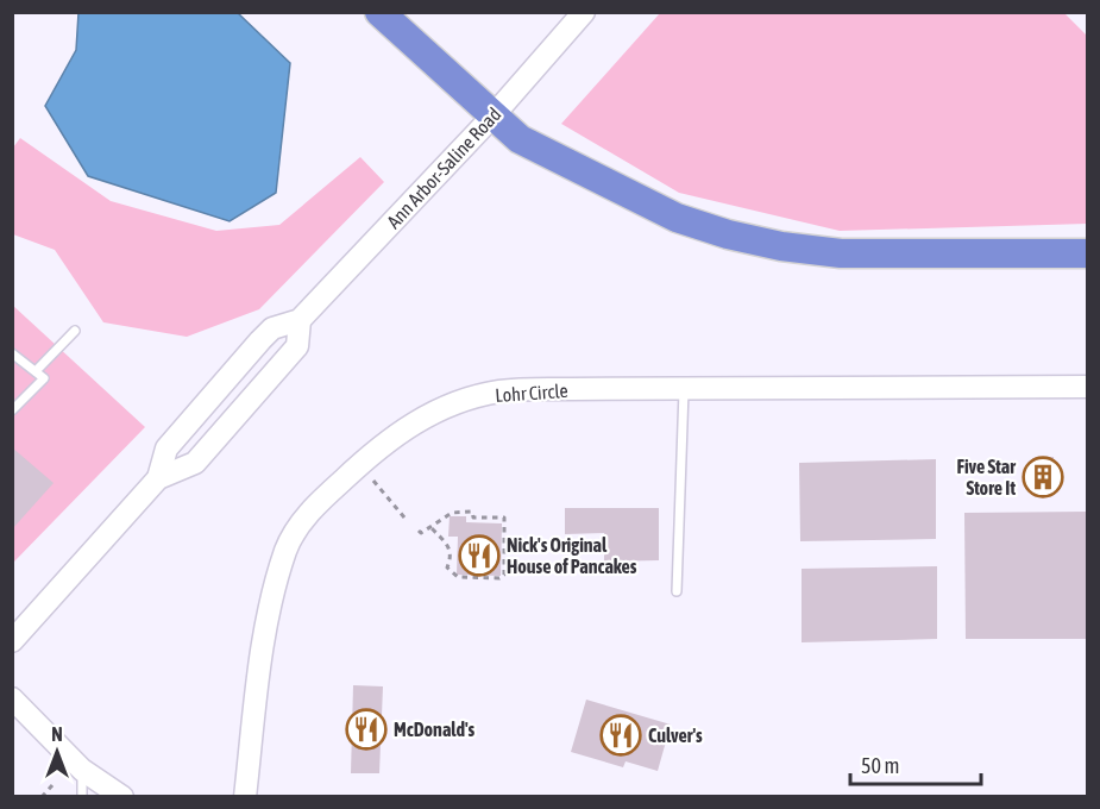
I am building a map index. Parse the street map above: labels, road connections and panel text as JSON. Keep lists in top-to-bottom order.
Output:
{
  "streets": {
    "street": ["Ann Arbor-Saline Road", "Lohr Circle"]
  },
  "places": {
    "building": ["Five Star Store It"],
    "restaurant": ["Nick's Original House of Pancakes", "McDonald's", "Culver's"]
  },
  "scale_bar": "50 m",
  "north": "top"
}
